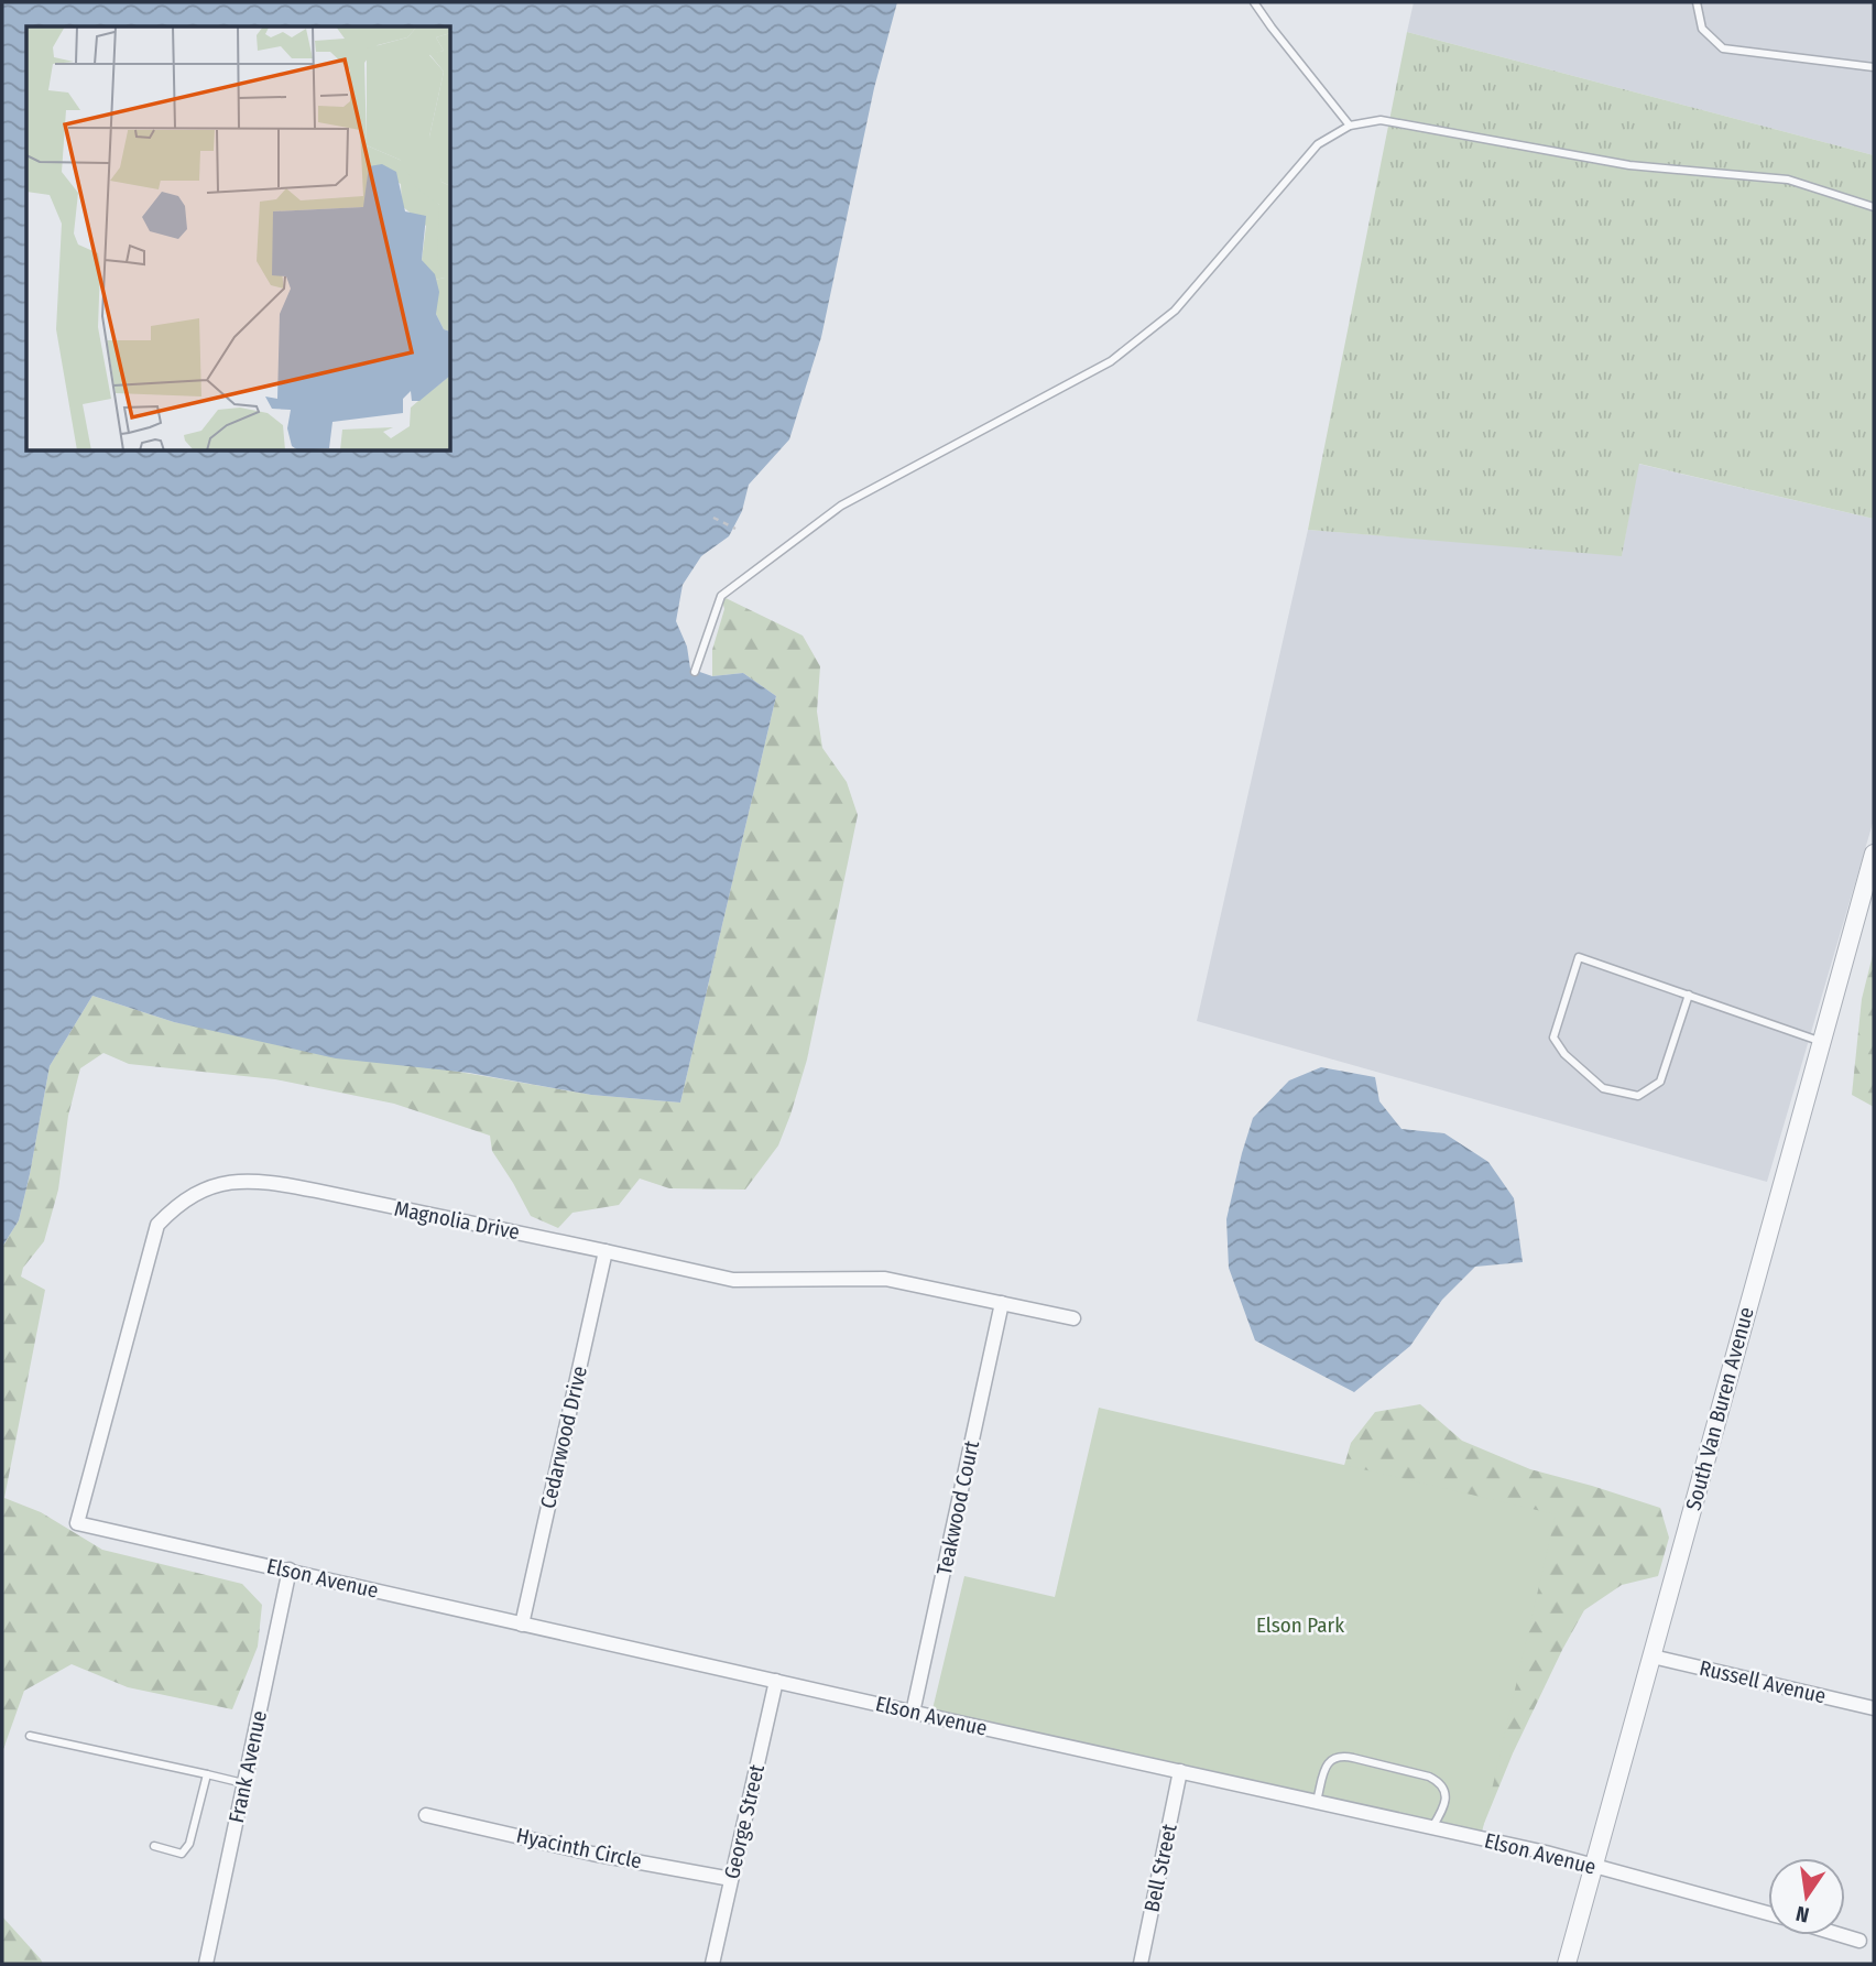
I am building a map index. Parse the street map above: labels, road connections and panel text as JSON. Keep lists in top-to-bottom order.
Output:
{
  "streets": {
    "street": [
      "Magnolia Drive",
      "South Van Buren Avenue",
      "Cedarwood Drive",
      "Teakwood Court",
      "Elson Avenue",
      "Russell Avenue",
      "Frank Avenue",
      "George Street",
      "Hyacinth Circle",
      "Bell Street"
    ]
  },
  "crossings": [
    ["Magnolia Drive", "Cedarwood Drive"],
    ["Magnolia Drive", "Teakwood Court"],
    ["Magnolia Drive", "Elson Avenue"],
    ["South Van Buren Avenue", "Elson Avenue"],
    ["South Van Buren Avenue", "Russell Avenue"],
    ["Cedarwood Drive", "Elson Avenue"],
    ["Teakwood Court", "Elson Avenue"],
    ["Elson Avenue", "Frank Avenue"],
    ["Elson Avenue", "George Street"],
    ["Elson Avenue", "Bell Street"],
    ["George Street", "Hyacinth Circle"]
  ],
  "parks": ["Elson Park"],
  "north": "bottom"
}
